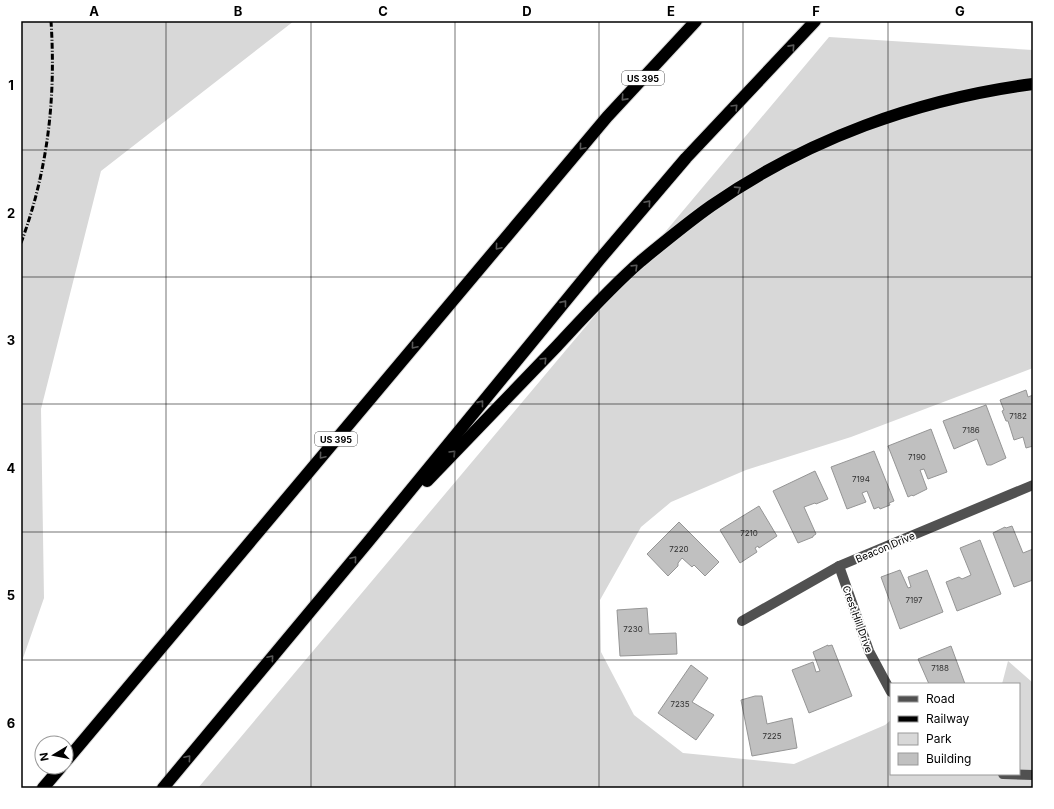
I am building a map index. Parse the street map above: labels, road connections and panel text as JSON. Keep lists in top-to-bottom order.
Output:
{
  "streets": {
    "highway": ["US 395"],
    "street": ["Beacon Drive", "Crest Hill Drive"]
  },
  "crossings": [
    ["Beacon Drive", "Crest Hill Drive"]
  ],
  "house_numbers": [
    "7182",
    "7186",
    "7190",
    "7194",
    "7210",
    "7220",
    "7197",
    "7230",
    "7188",
    "7235",
    "7225"
  ],
  "legend": [
    "Road",
    "Railway",
    "Park",
    "Building"
  ],
  "north": "left",
  "grid": {
    "columns": [
      "A",
      "B",
      "C",
      "D",
      "E",
      "F",
      "G"
    ],
    "rows": [
      "1",
      "2",
      "3",
      "4",
      "5",
      "6"
    ]
  }
}
